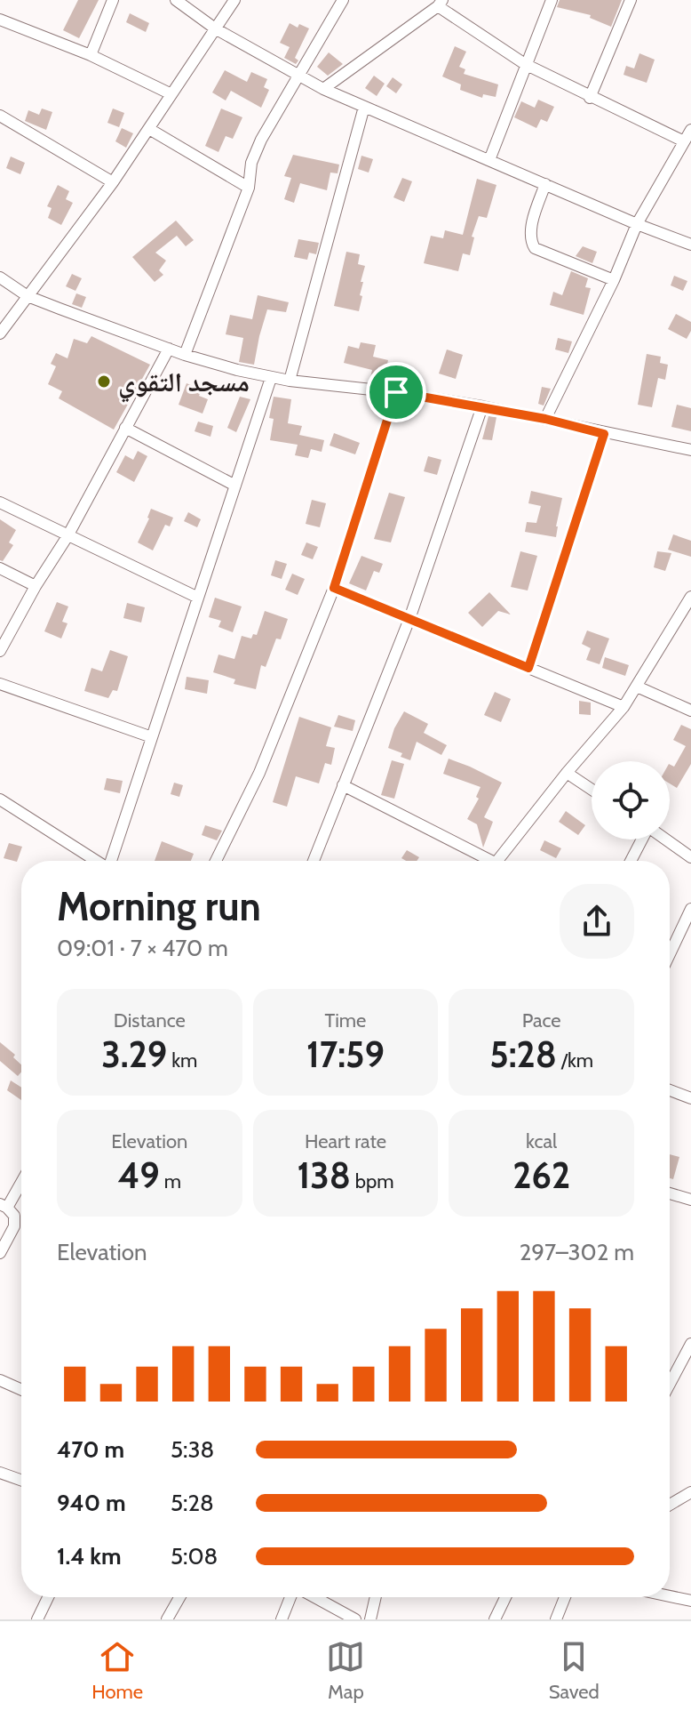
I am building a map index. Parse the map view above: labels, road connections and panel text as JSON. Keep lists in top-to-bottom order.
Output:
{
  "places": ["مسجد التقوي"],
  "page": {
    "heading": ["Morning run", "09:01 · 7 × 470 m"],
    "stats": [
      ["Distance", "3.29 km"],
      ["Time", "17:59"],
      ["Pace", "5:28 /km"],
      ["Elevation", "49 m"],
      ["Heart rate", "138 bpm"],
      ["kcal", "262"]
    ],
    "chart": ["Elevation", "297–302 m"],
    "list": [
      {
        "name": "470 m",
        "note": "5:38"
      },
      {
        "name": "940 m",
        "note": "5:28"
      },
      {
        "name": "1.4 km",
        "note": "5:08"
      }
    ],
    "tabs": ["Home", "Map", "Saved"]
  }
}
